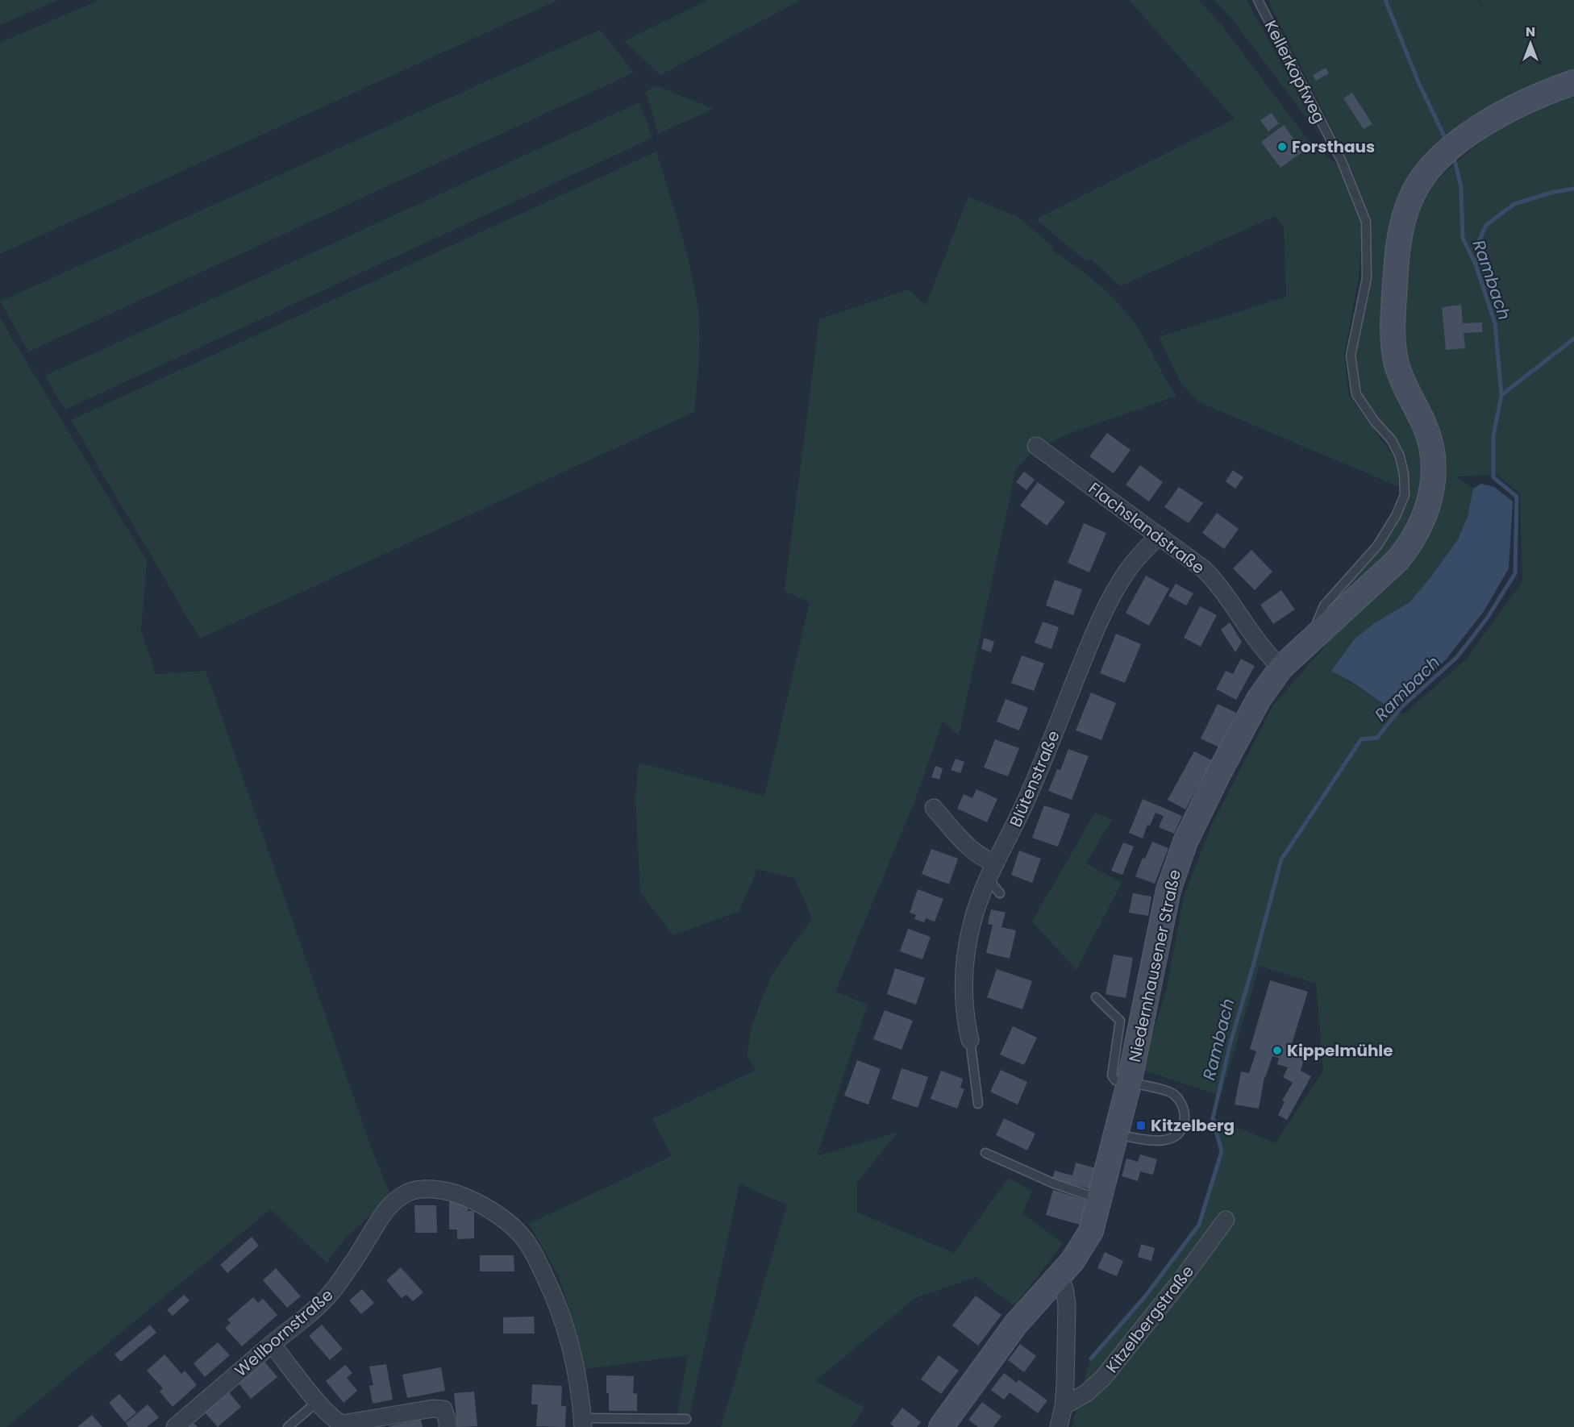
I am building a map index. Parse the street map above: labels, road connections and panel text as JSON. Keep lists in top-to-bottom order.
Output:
{
  "streets": {
    "main road": ["Niedernhausener Straße"],
    "street": [
      "Flachslandstraße",
      "Blütenstraße",
      "Kitzelbergstraße",
      "Wellbornstraße"
    ],
    "lane": ["Kellerkopfweg"]
  },
  "crossings": [
    ["Kellerkopfweg", "Niedernhausener Straße"],
    ["Flachslandstraße", "Blütenstraße"],
    ["Flachslandstraße", "Niedernhausener Straße"]
  ],
  "water": ["Rambach"],
  "places": {
    "other": ["Forsthaus", "Kippelmühle"],
    "transit": ["Kitzelberg"]
  },
  "north": "top"
}
